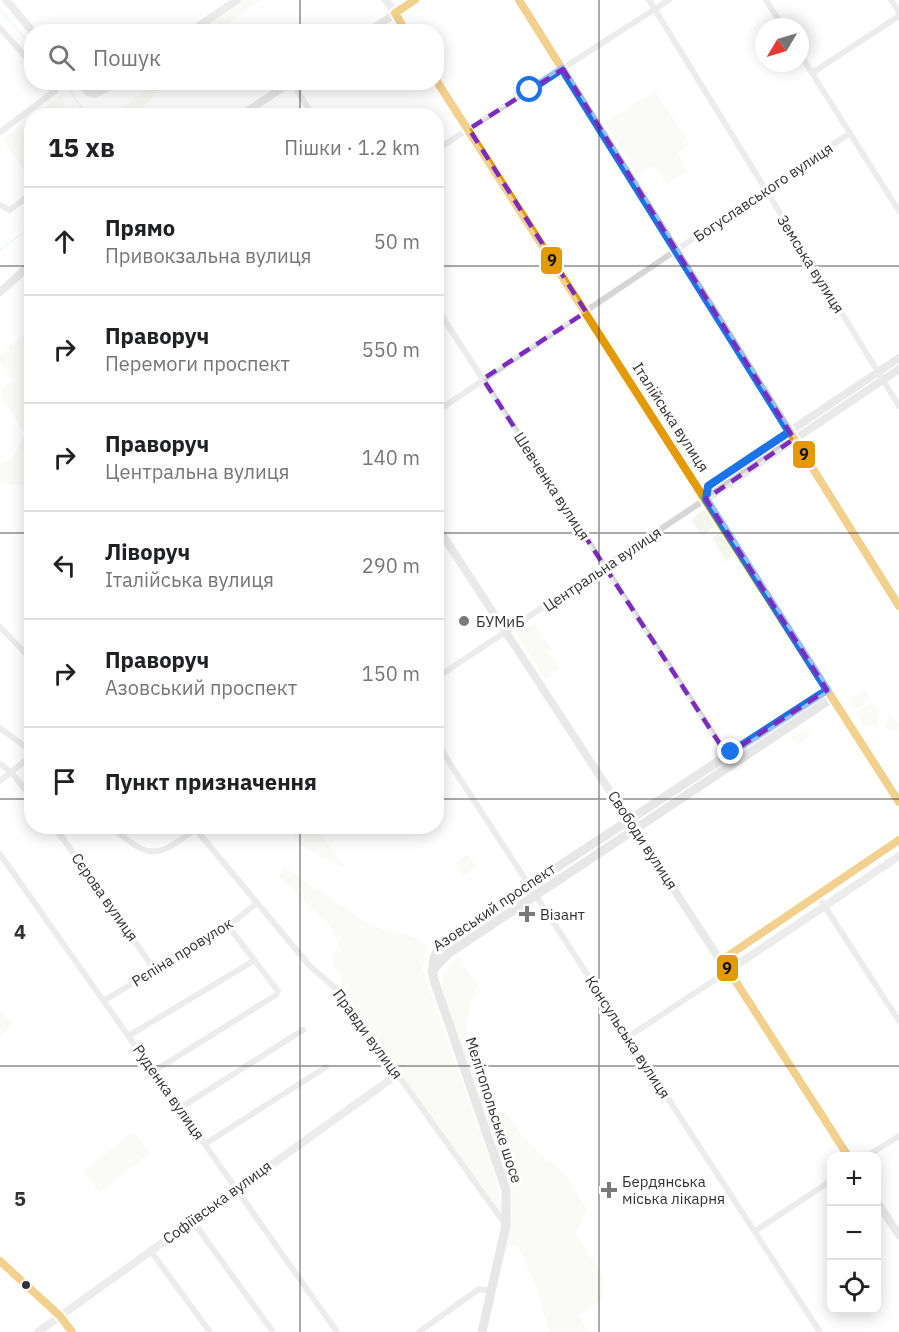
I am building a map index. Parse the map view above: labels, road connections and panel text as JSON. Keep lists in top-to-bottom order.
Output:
{
  "streets": {
    "main road": [
      "Італійська вулиця",
      "Центральна вулиця",
      "Свободи вулиця",
      "Азовський проспект",
      "Мелітопольське шосе"
    ],
    "street": [
      "Богуславського вулиця",
      "Земська вулиця",
      "Шевченка вулиця",
      "Сєрова вулиця",
      "Рєпіна провулок",
      "Правди вулиця",
      "Консульська вулиця",
      "Руденка вулиця",
      "Софіївська вулиця"
    ]
  },
  "crossings": [
    ["Богуславського вулиця", "Земська вулиця"],
    ["Богуславського вулиця", "Італійська вулиця"],
    ["Богуславського вулиця", "Шевченка вулиця"],
    ["Земська вулиця", "Центральна вулиця"],
    ["Італійська вулиця", "Центральна вулиця"],
    ["Італійська вулиця", "Азовський проспект"],
    ["Шевченка вулиця", "Центральна вулиця"],
    ["Шевченка вулиця", "Азовський проспект"],
    ["Центральна вулиця", "Свободи вулиця"],
    ["Свободи вулиця", "Азовський проспект"],
    ["Сєрова вулиця", "Рєпіна провулок"],
    ["Азовський проспект", "Консульська вулиця"],
    ["Азовський проспект", "Мелітопольське шосе"],
    ["Рєпіна провулок", "Правди вулиця"],
    ["Рєпіна провулок", "Руденка вулиця"],
    ["Правди вулиця", "Мелітопольське шосе"],
    ["Правди вулиця", "Софіївська вулиця"],
    ["Руденка вулиця", "Софіївська вулиця"]
  ],
  "places": {
    "other": ["БУМиБ"],
    "health": ["Візант", "Бердянська міська лікарня"]
  },
  "lines": ["transit line 9"],
  "north": "bottom left",
  "page": {
    "search": "Пошук",
    "heading": ["15 хв", "Пішки · 1.2 km"],
    "list": [
      ["Прямо", "Привокзальна вулиця", "50 m"],
      ["Праворуч", "Перемоги проспект", "550 m"],
      ["Праворуч", "Центральна вулиця", "140 m"],
      ["Ліворуч", "Італійська вулиця", "290 m"],
      ["Праворуч", "Азовський проспект", "150 m"],
      "Пункт призначення"
    ],
    "map_buttons": ["+", "−"]
  },
  "grid": {
    "rows": ["4", "5"]
  }
}
